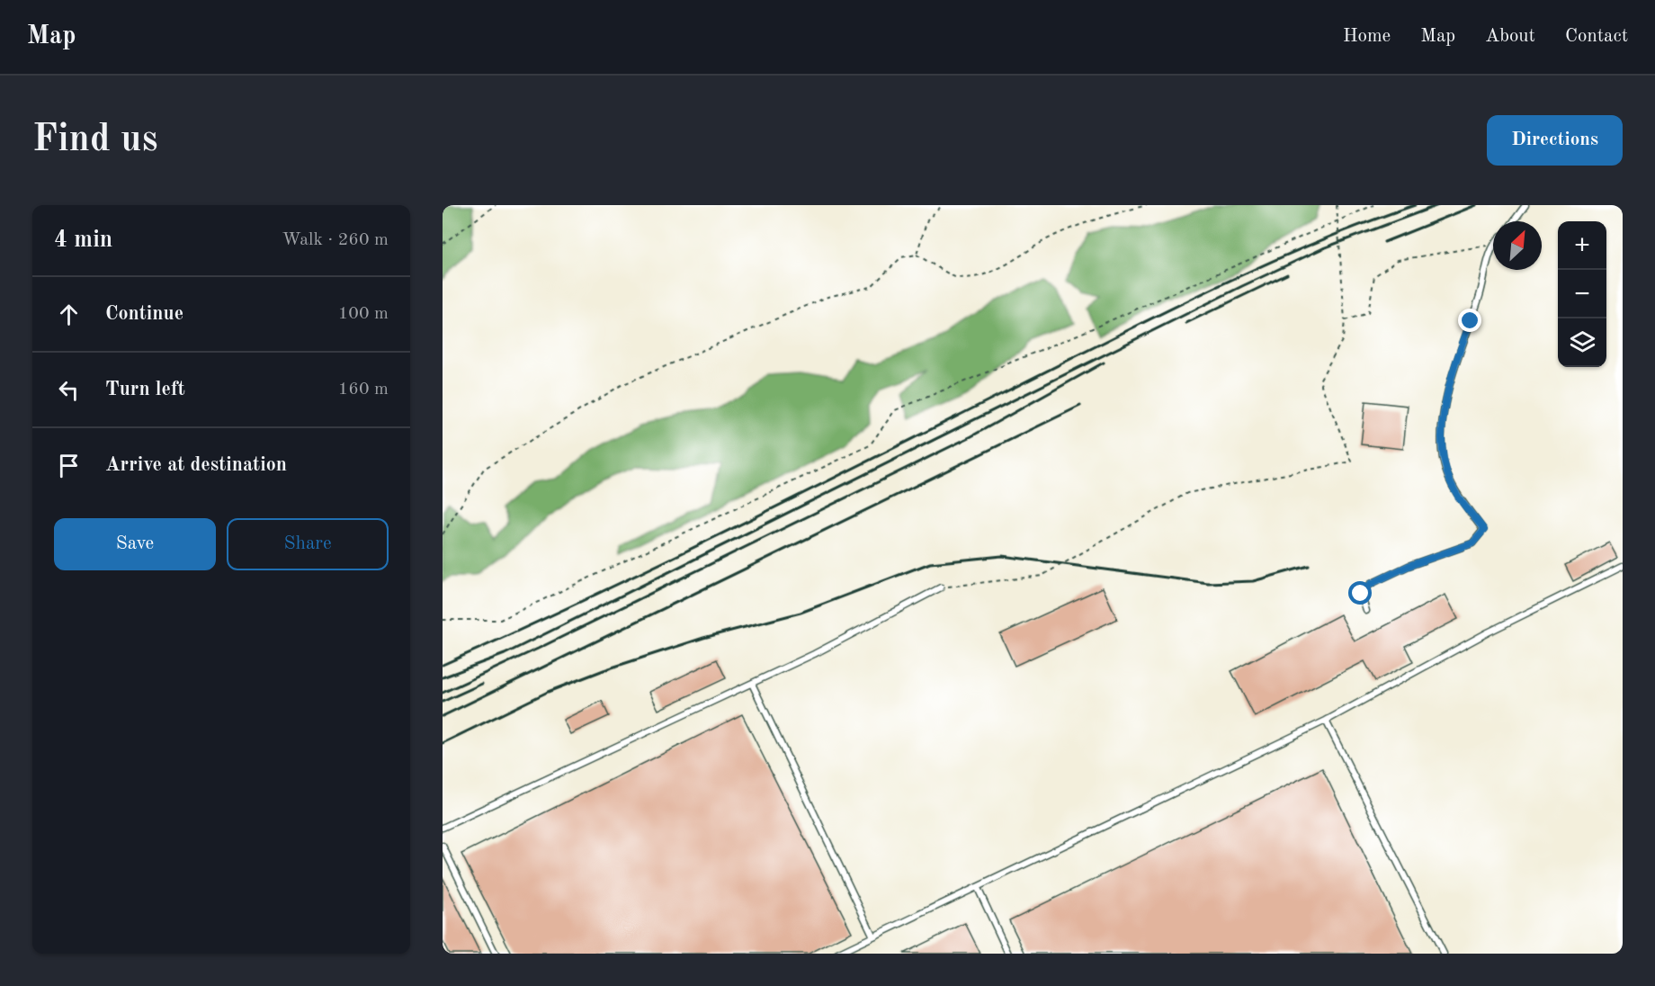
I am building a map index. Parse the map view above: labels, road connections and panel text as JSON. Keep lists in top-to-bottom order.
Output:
{
  "north": "top right",
  "page": {
    "header": "Map",
    "nav": [
      "Home",
      "Map",
      "About",
      "Contact"
    ],
    "buttons": [
      "Directions",
      ["Save", "Share"]
    ],
    "title": "Find us",
    "heading": ["4 min", "Walk · 260 m"],
    "map_buttons": ["+", "−"],
    "list": [
      ["Continue", "100 m"],
      ["Turn left", "160 m"],
      "Arrive at destination"
    ]
  }
}
